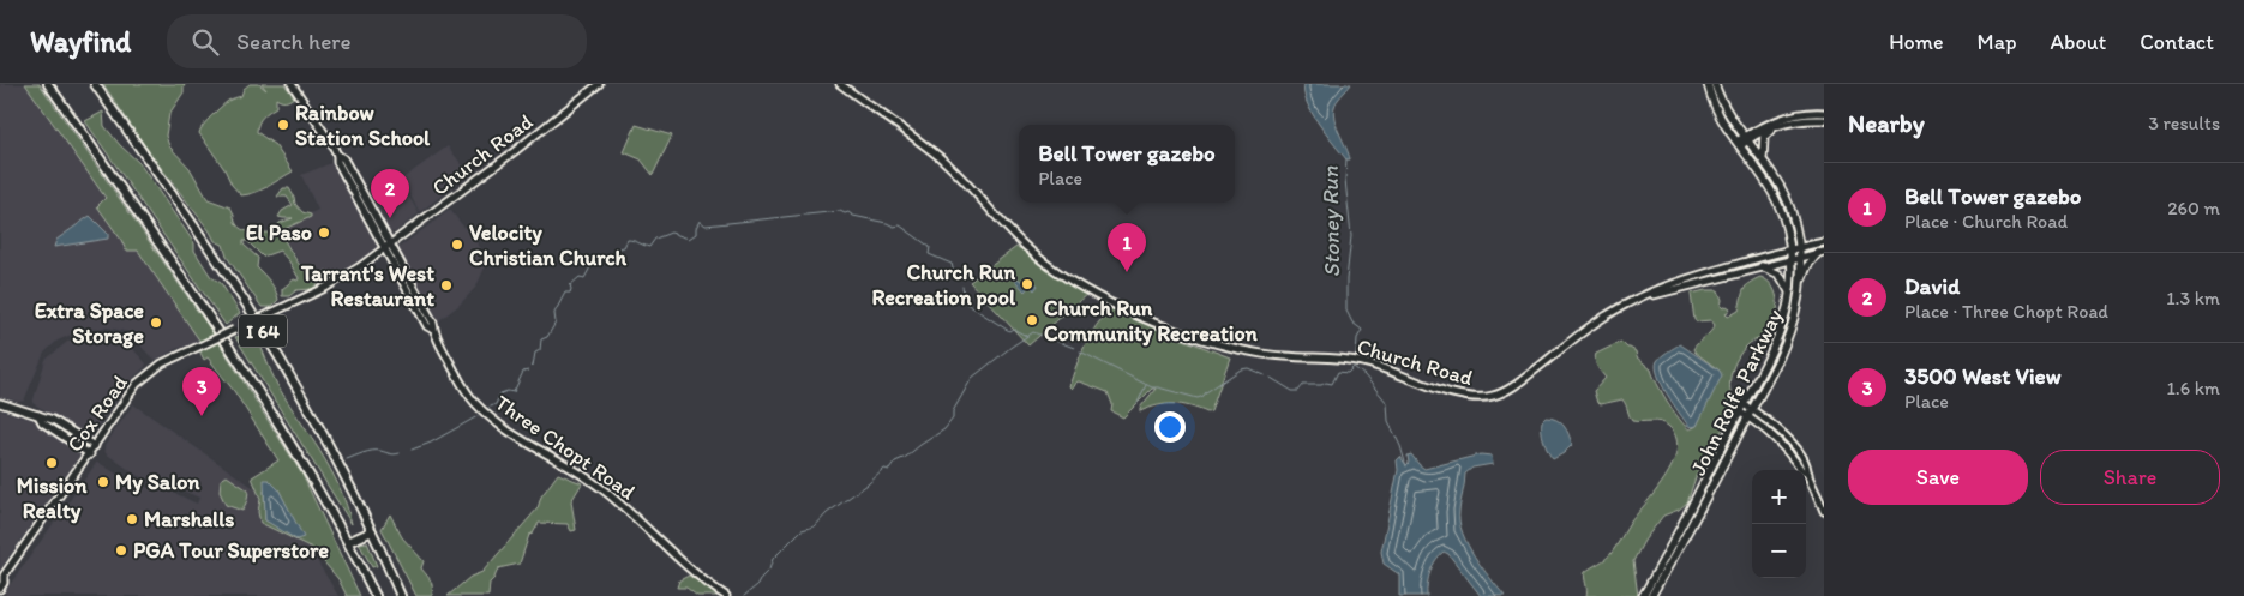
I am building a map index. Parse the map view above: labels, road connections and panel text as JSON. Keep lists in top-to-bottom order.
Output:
{
  "streets": {
    "highway": ["I 64"],
    "main road": [
      "Church Road",
      "John Rolfe Parkway",
      "Cox Road",
      "Three Chopt Road"
    ]
  },
  "crossings": [
    ["Church Road", "John Rolfe Parkway"],
    ["Church Road", "Cox Road"],
    ["Church Road", "Three Chopt Road"],
    ["Cox Road", "Three Chopt Road"]
  ],
  "water": ["Stoney Run"],
  "places": [
    "Rainbow Station School",
    "El Paso",
    "Velocity Christian Church",
    "Church Run Recreation pool",
    "Tarrant's West Restaurant",
    "Church Run Community Recreation",
    "Extra Space Storage",
    "Mission Realty",
    "My Salon",
    "Marshalls",
    "PGA Tour Superstore"
  ],
  "page": {
    "header": "Wayfind",
    "search": "Search here",
    "nav": [
      "Home",
      "Map",
      "About",
      "Contact"
    ],
    "heading": ["Nearby", "3 results"],
    "popup": ["Bell Tower gazebo", "Place"],
    "list": [
      {
        "mark": "1",
        "name": "Bell Tower gazebo",
        "note": "Place · Church Road",
        "value": "260 m"
      },
      {
        "mark": "2",
        "name": "David",
        "note": "Place · Three Chopt Road",
        "value": "1.3 km"
      },
      {
        "mark": "3",
        "name": "3500 West View",
        "note": "Place",
        "value": "1.6 km"
      }
    ],
    "pins": ["2", "1", "3"],
    "buttons": ["Save", "Share"],
    "map_buttons": ["+", "−"]
  }
}
